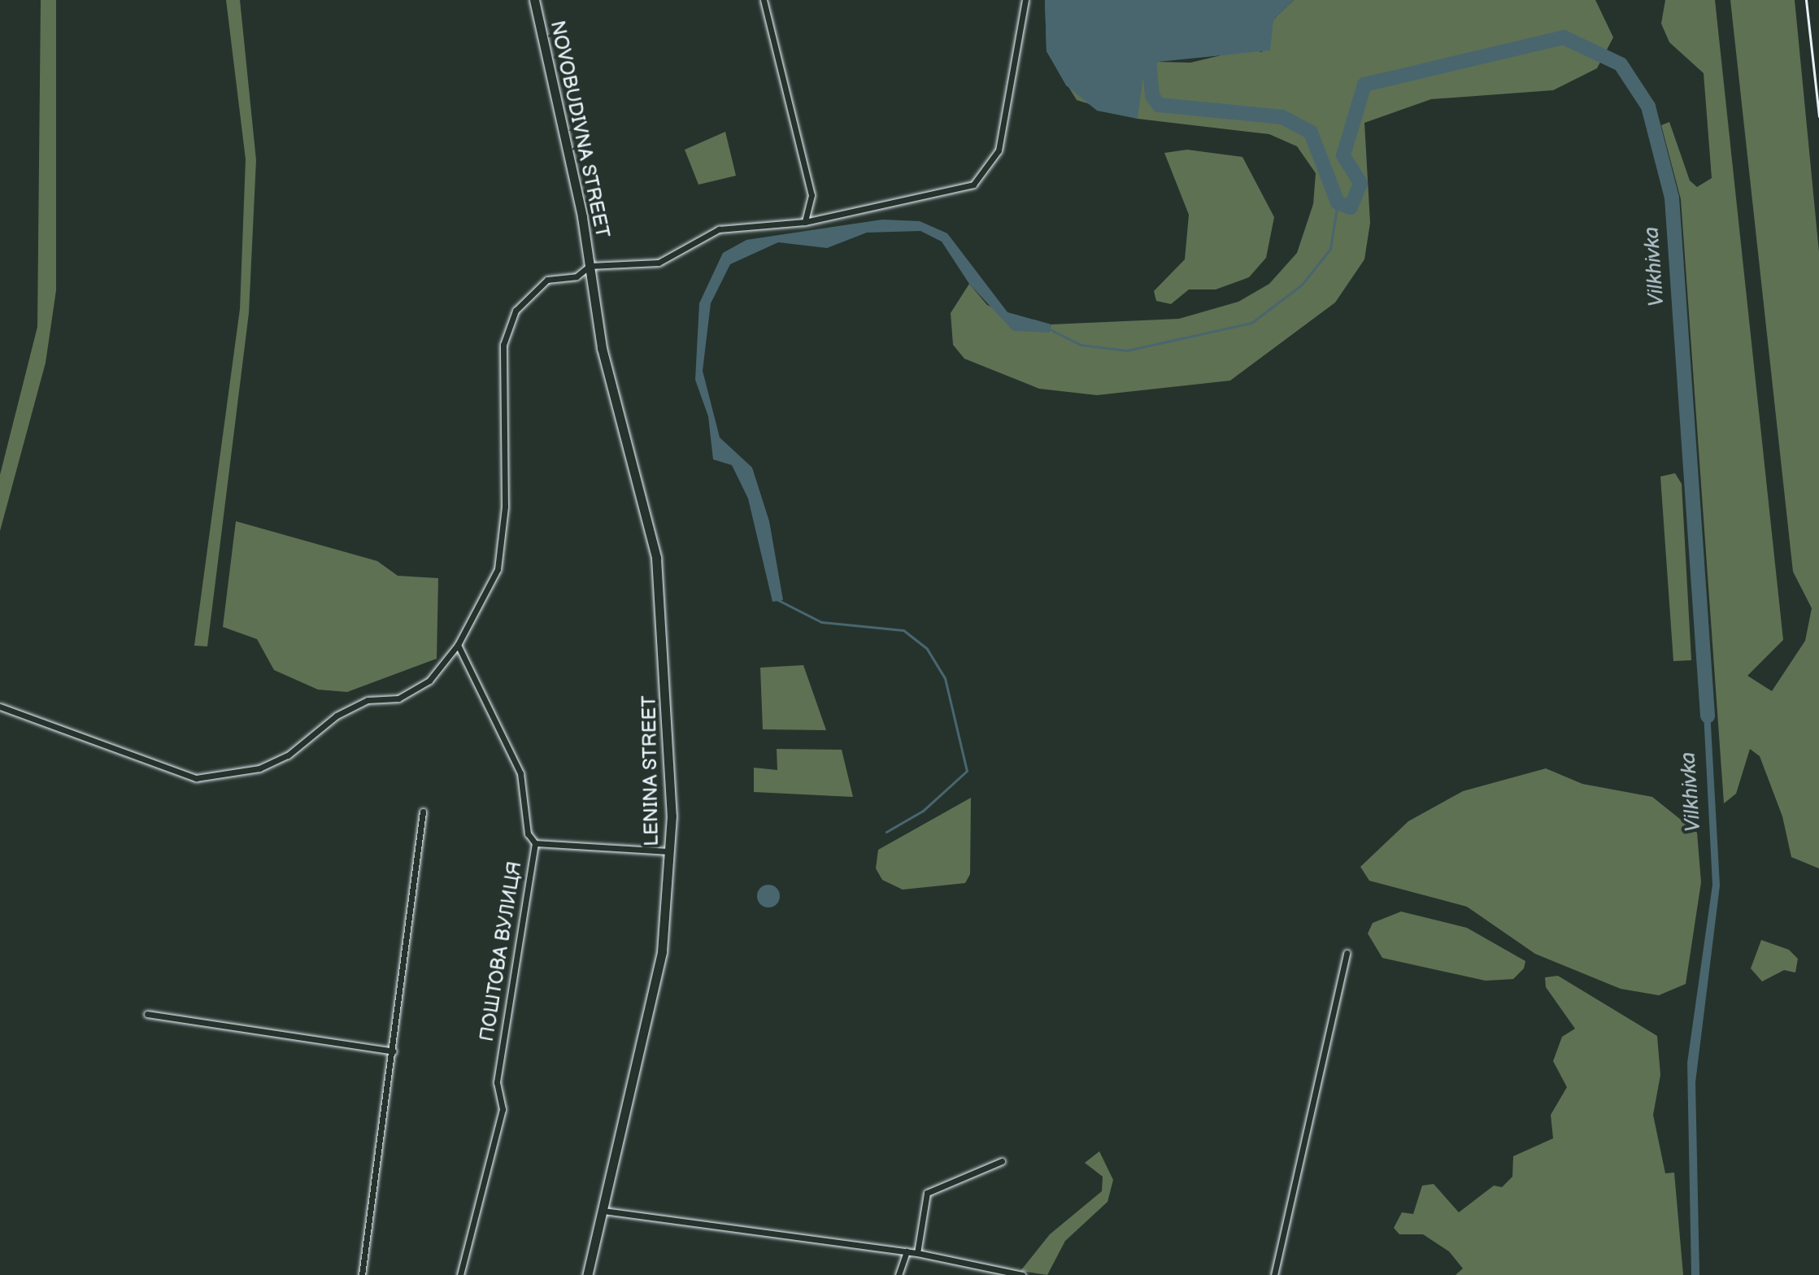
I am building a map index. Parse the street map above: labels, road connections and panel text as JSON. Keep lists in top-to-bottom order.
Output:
{
  "streets": {
    "street": ["NOVOBUDIVNA STREET", "LENINA STREET", "ПОШТОВА ВУЛИЦЯ"]
  },
  "crossings": [
    ["NOVOBUDIVNA STREET", "LENINA STREET"]
  ],
  "water": ["Vilkhivka"]
}
